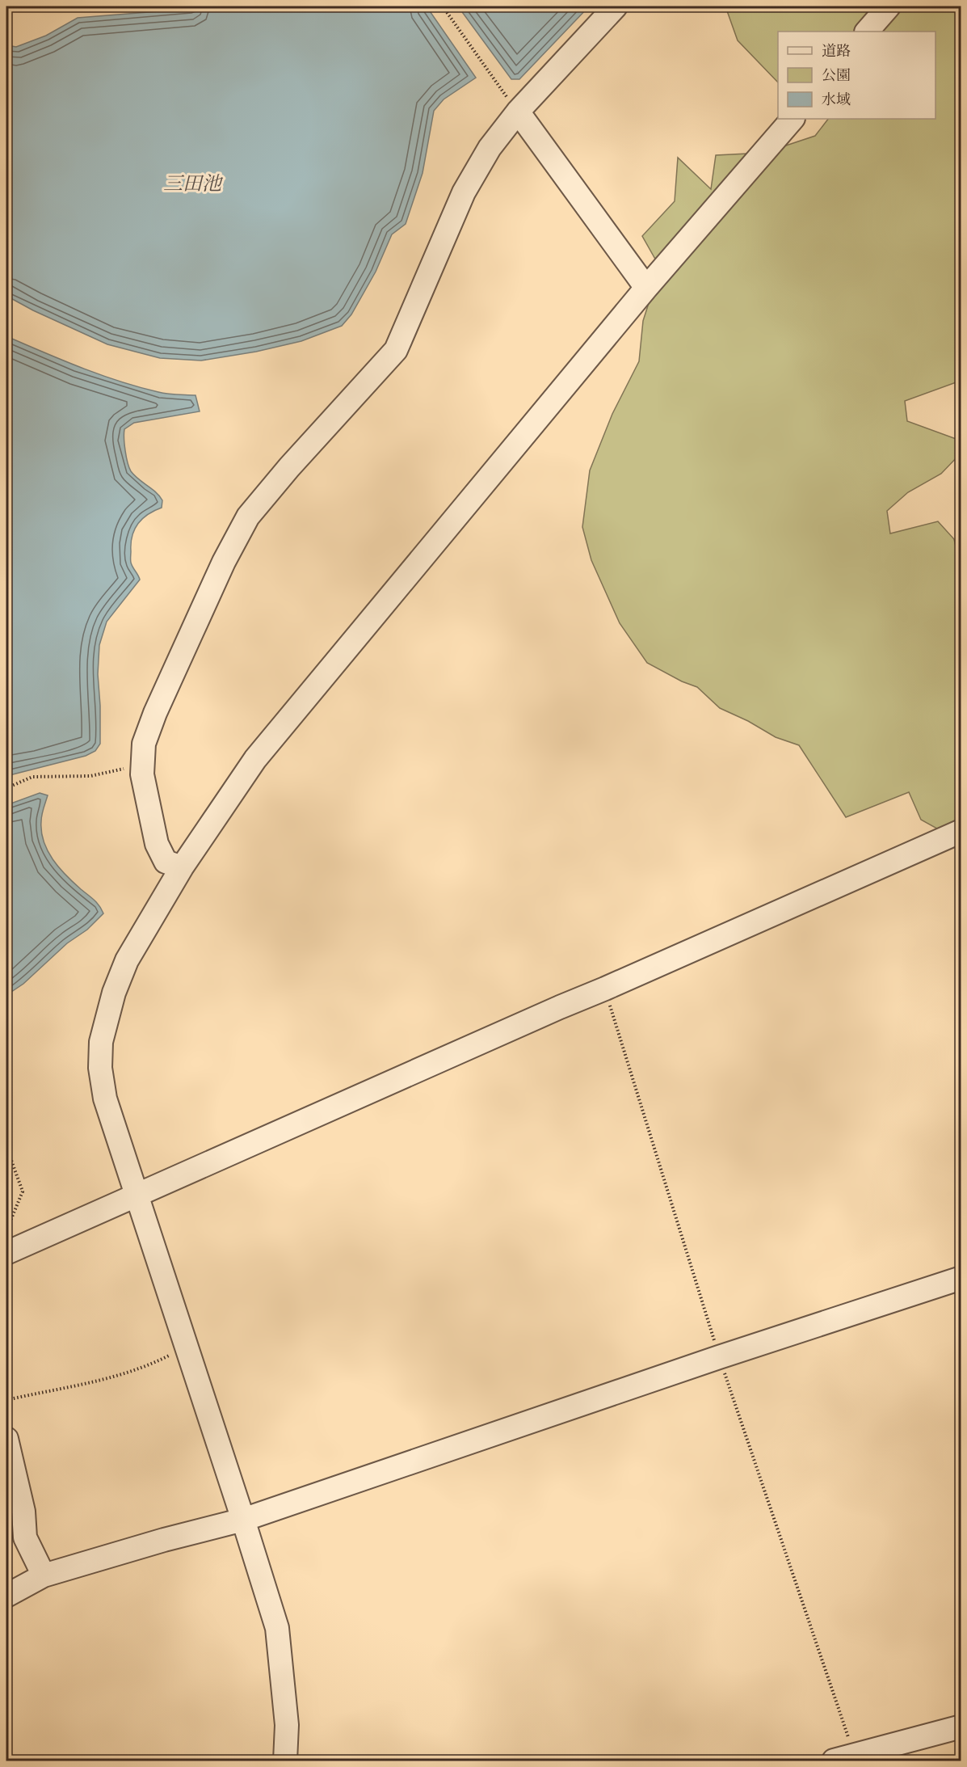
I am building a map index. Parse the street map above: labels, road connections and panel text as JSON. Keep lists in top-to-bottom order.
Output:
{
  "water": ["三田池"],
  "legend": ["道路", "公園", "水域"]
}
